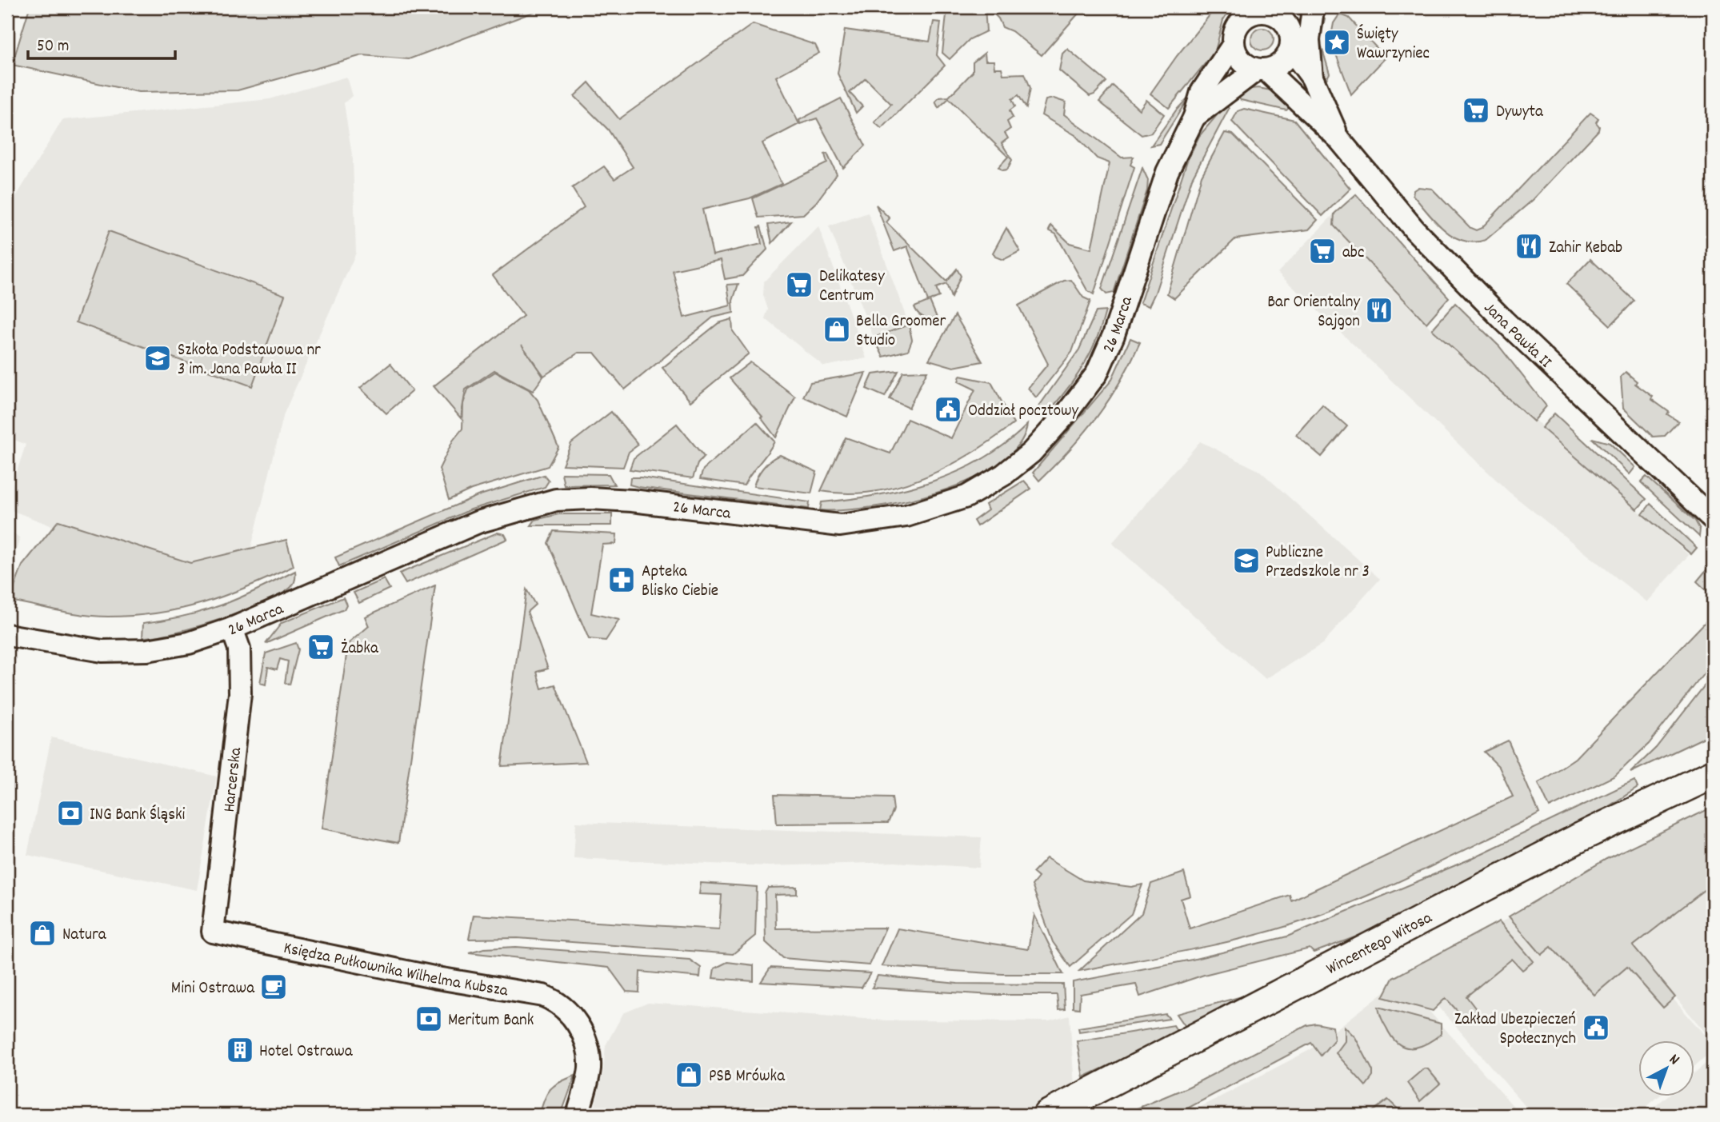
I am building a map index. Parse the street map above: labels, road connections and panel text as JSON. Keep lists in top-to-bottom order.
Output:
{
  "streets": {
    "main road": ["Wincentego Witosa"],
    "street": [
      "26 Marca",
      "Jana Pawła II",
      "Harcerska",
      "Księdza Pułkownika Wilhelma Kubsza"
    ]
  },
  "crossings": [
    ["26 Marca", "Jana Pawła II"],
    ["26 Marca", "Harcerska"],
    ["Harcerska", "Księdza Pułkownika Wilhelma Kubsza"]
  ],
  "places": {
    "place": ["Święty Wawrzyniec"],
    "supermarket": [
      "Dywyta",
      "abc",
      "Delikatesy Centrum",
      "Żabka"
    ],
    "restaurant": ["Zahir Kebab", "Bar Orientalny Sajgon"],
    "shop": ["Bella Groomer Studio", "Natura", "PSB Mrówka"],
    "school or university": ["Szkoła Podstawowa nr 3 im. Jana Pawła II", "Publiczne Przedszkole nr 3"],
    "public building": ["Oddział pocztowy", "Zakład Ubezpieczeń Społecznych"],
    "pharmacy": ["Apteka Blisko Ciebie"],
    "bank": ["ING Bank Śląski", "Meritum Bank"],
    "cafe": ["Mini Ostrawa"],
    "building": ["Hotel Ostrawa"]
  },
  "scale_bar": "50 m",
  "north": "top right"
}
